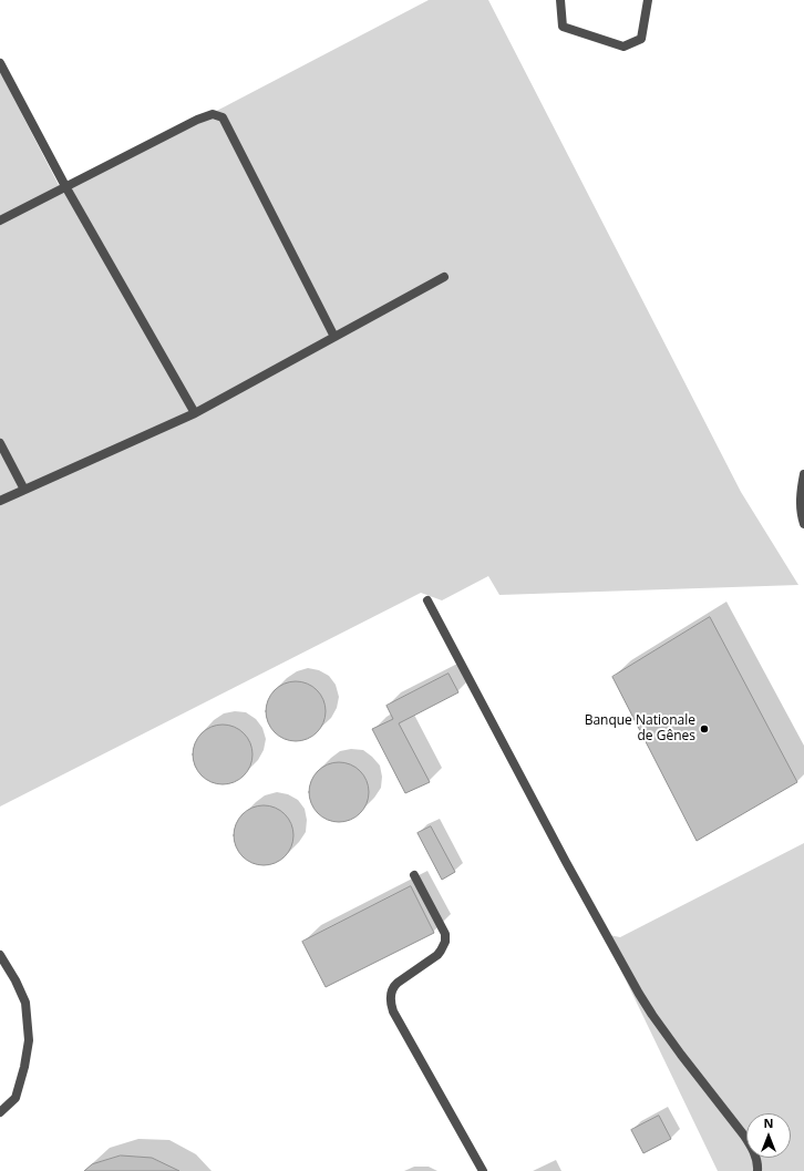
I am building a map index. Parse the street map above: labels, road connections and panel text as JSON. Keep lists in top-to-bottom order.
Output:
{
  "places": ["Banque Nationale de Gênes"],
  "north": "top"
}
